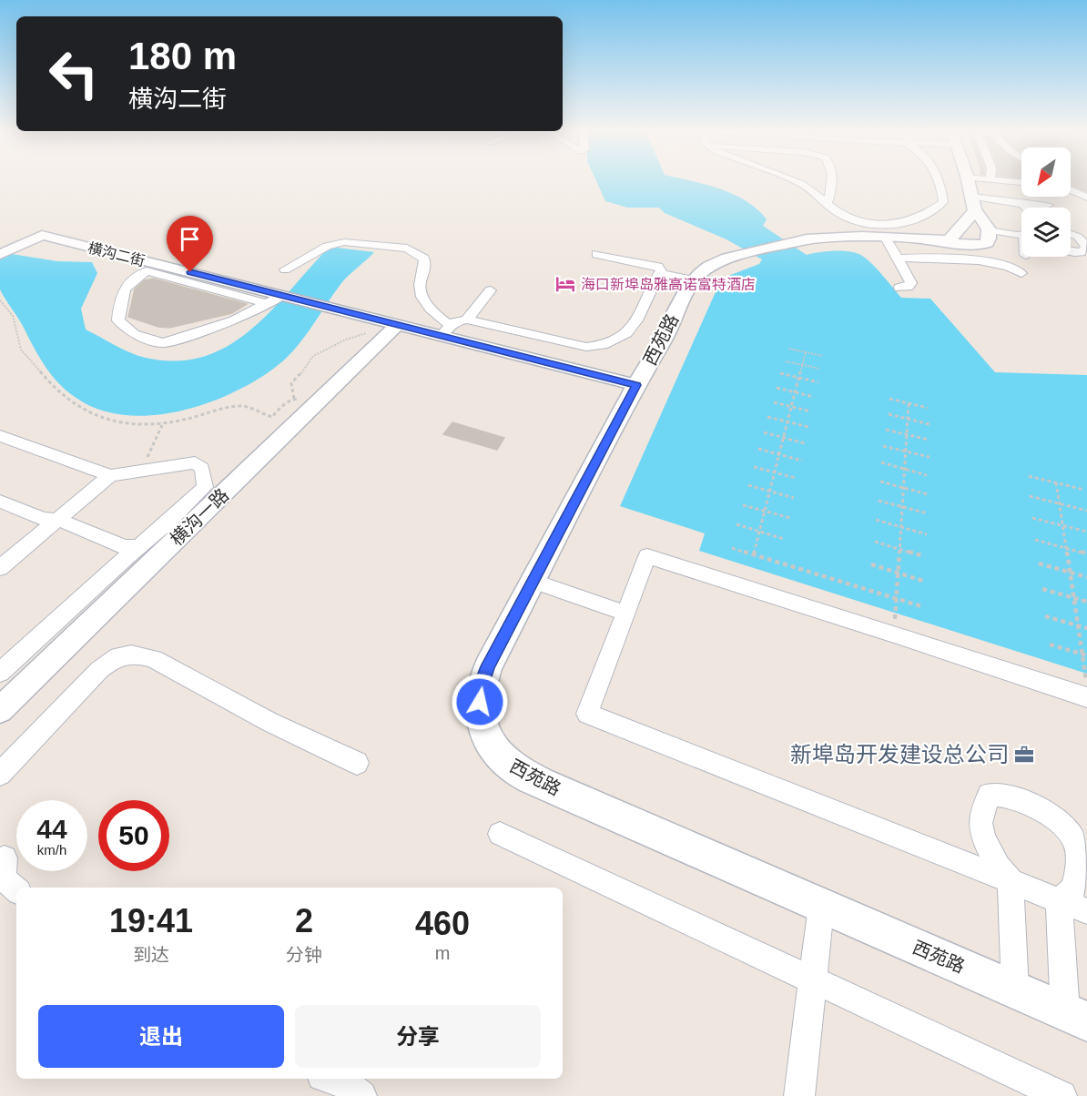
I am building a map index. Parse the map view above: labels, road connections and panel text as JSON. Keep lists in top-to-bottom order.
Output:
{
  "streets": {
    "main road": ["西苑路"],
    "street": ["横沟二街", "横沟一路"]
  },
  "crossings": [
    ["横沟二街", "西苑路"],
    ["横沟二街", "横沟一路"]
  ],
  "places": {
    "hotel": ["海口新埠岛雅高诺富特酒店"],
    "office": ["新埠岛开发建设总公司"]
  },
  "north": "bottom left",
  "page": {
    "turn": ["180 m", "横沟二街"],
    "speed": "44 km/h",
    "limit": "50",
    "eta": [
      "19:41",
      "到达",
      "2",
      "分钟",
      "460",
      "m"
    ],
    "buttons": ["退出", "分享"]
  }
}
